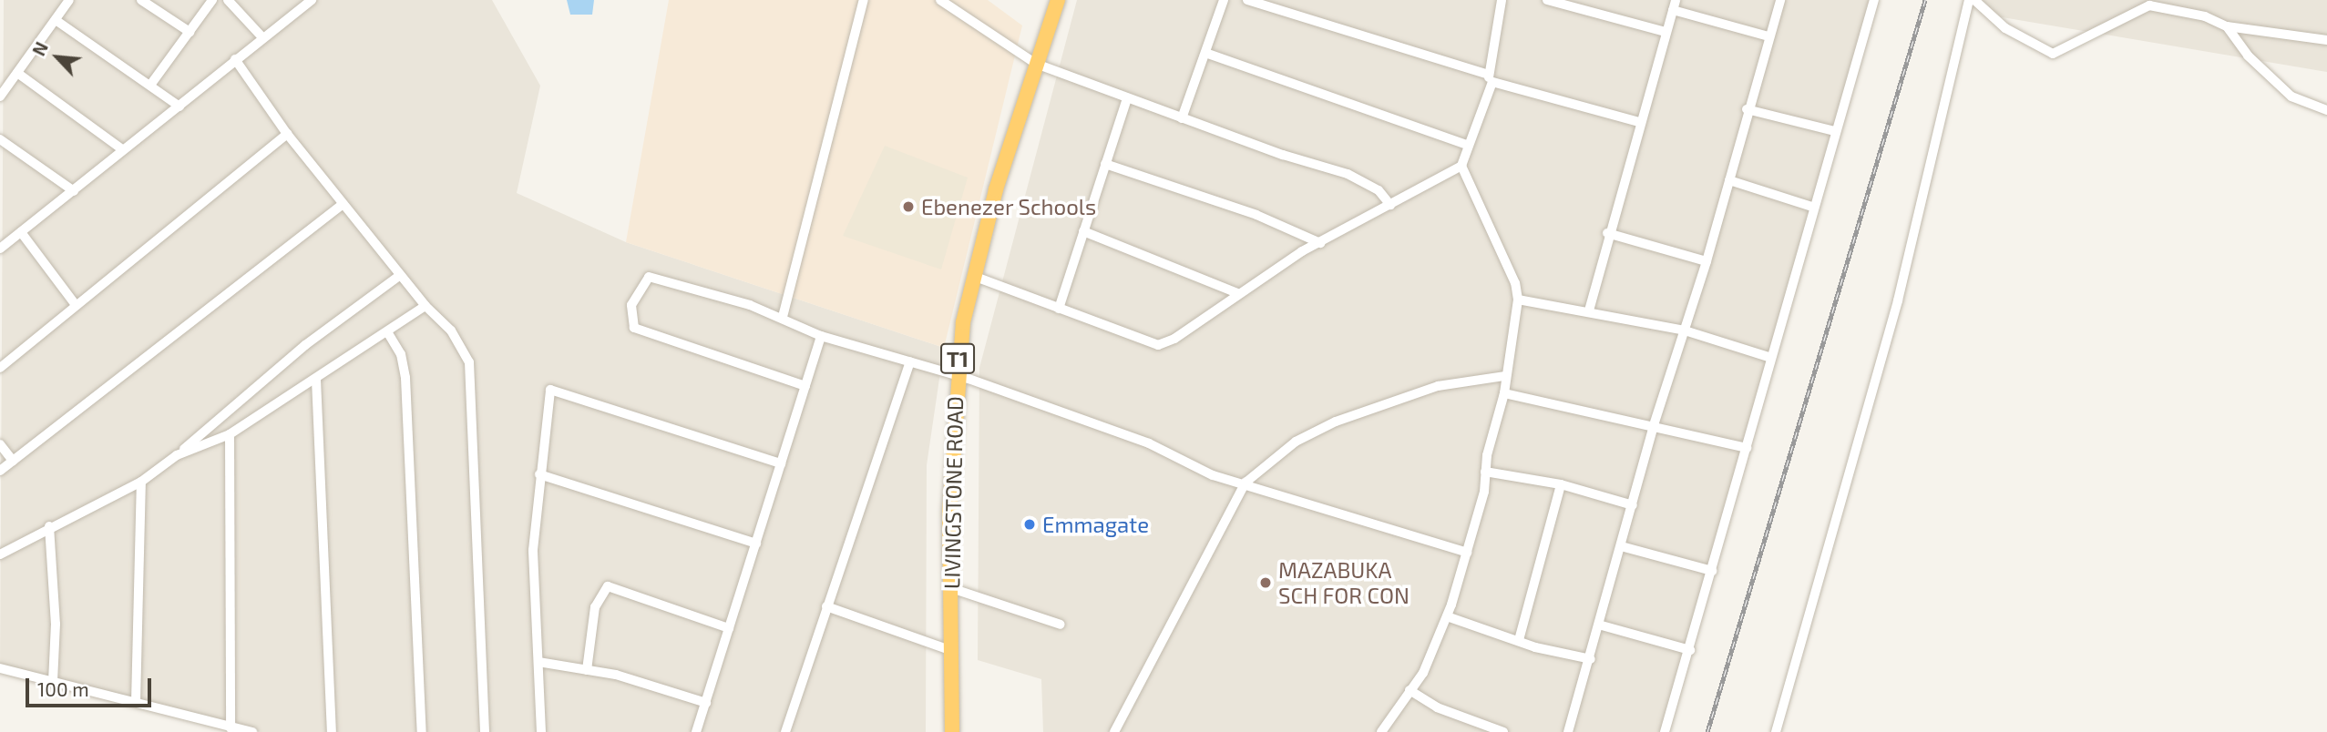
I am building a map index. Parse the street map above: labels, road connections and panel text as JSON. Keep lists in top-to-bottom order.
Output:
{
  "streets": {
    "highway": ["T1", "LIVINGSTONE ROAD"]
  },
  "places": ["Ebenezer Schools", "Emmagate", "MAZABUKA SCH FOR CON"],
  "scale_bar": "100 m",
  "north": "top left"
}
